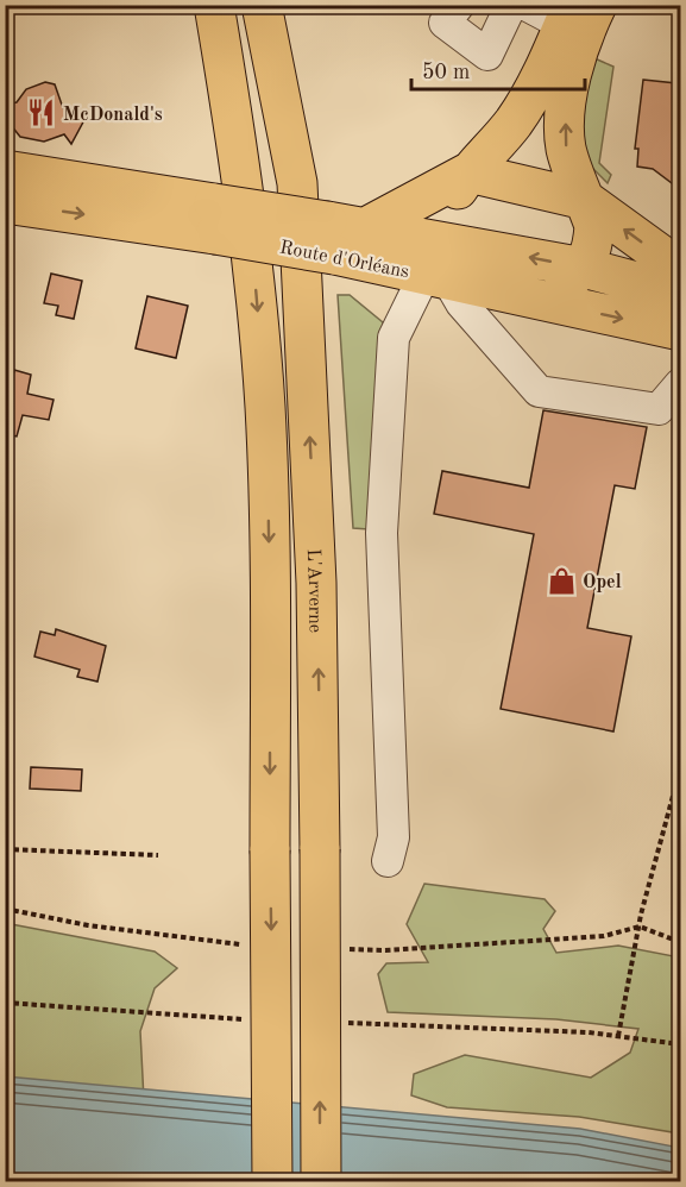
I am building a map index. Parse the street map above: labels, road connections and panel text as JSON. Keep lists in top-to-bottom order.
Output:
{
  "streets": {
    "main road": ["Route d'Orléans", "L'Arverne"]
  },
  "places": {
    "restaurant": ["McDonald's"],
    "shop": ["Opel"]
  },
  "scale_bar": "50 m"
}
